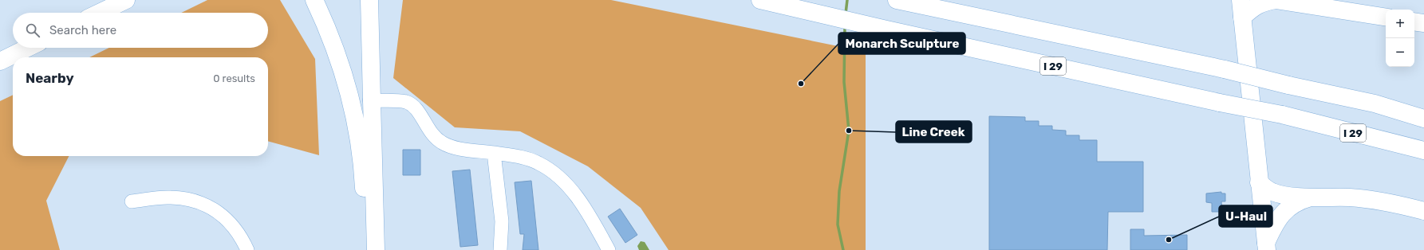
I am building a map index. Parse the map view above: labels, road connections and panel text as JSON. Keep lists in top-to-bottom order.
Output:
{
  "streets": {
    "main road": ["I 29"]
  },
  "places": ["Monarch Sculpture", "Line Creek", "U-Haul"],
  "page": {
    "map_buttons": ["+", "−"],
    "search": "Search here",
    "heading": ["Nearby", "0 results"]
  }
}
